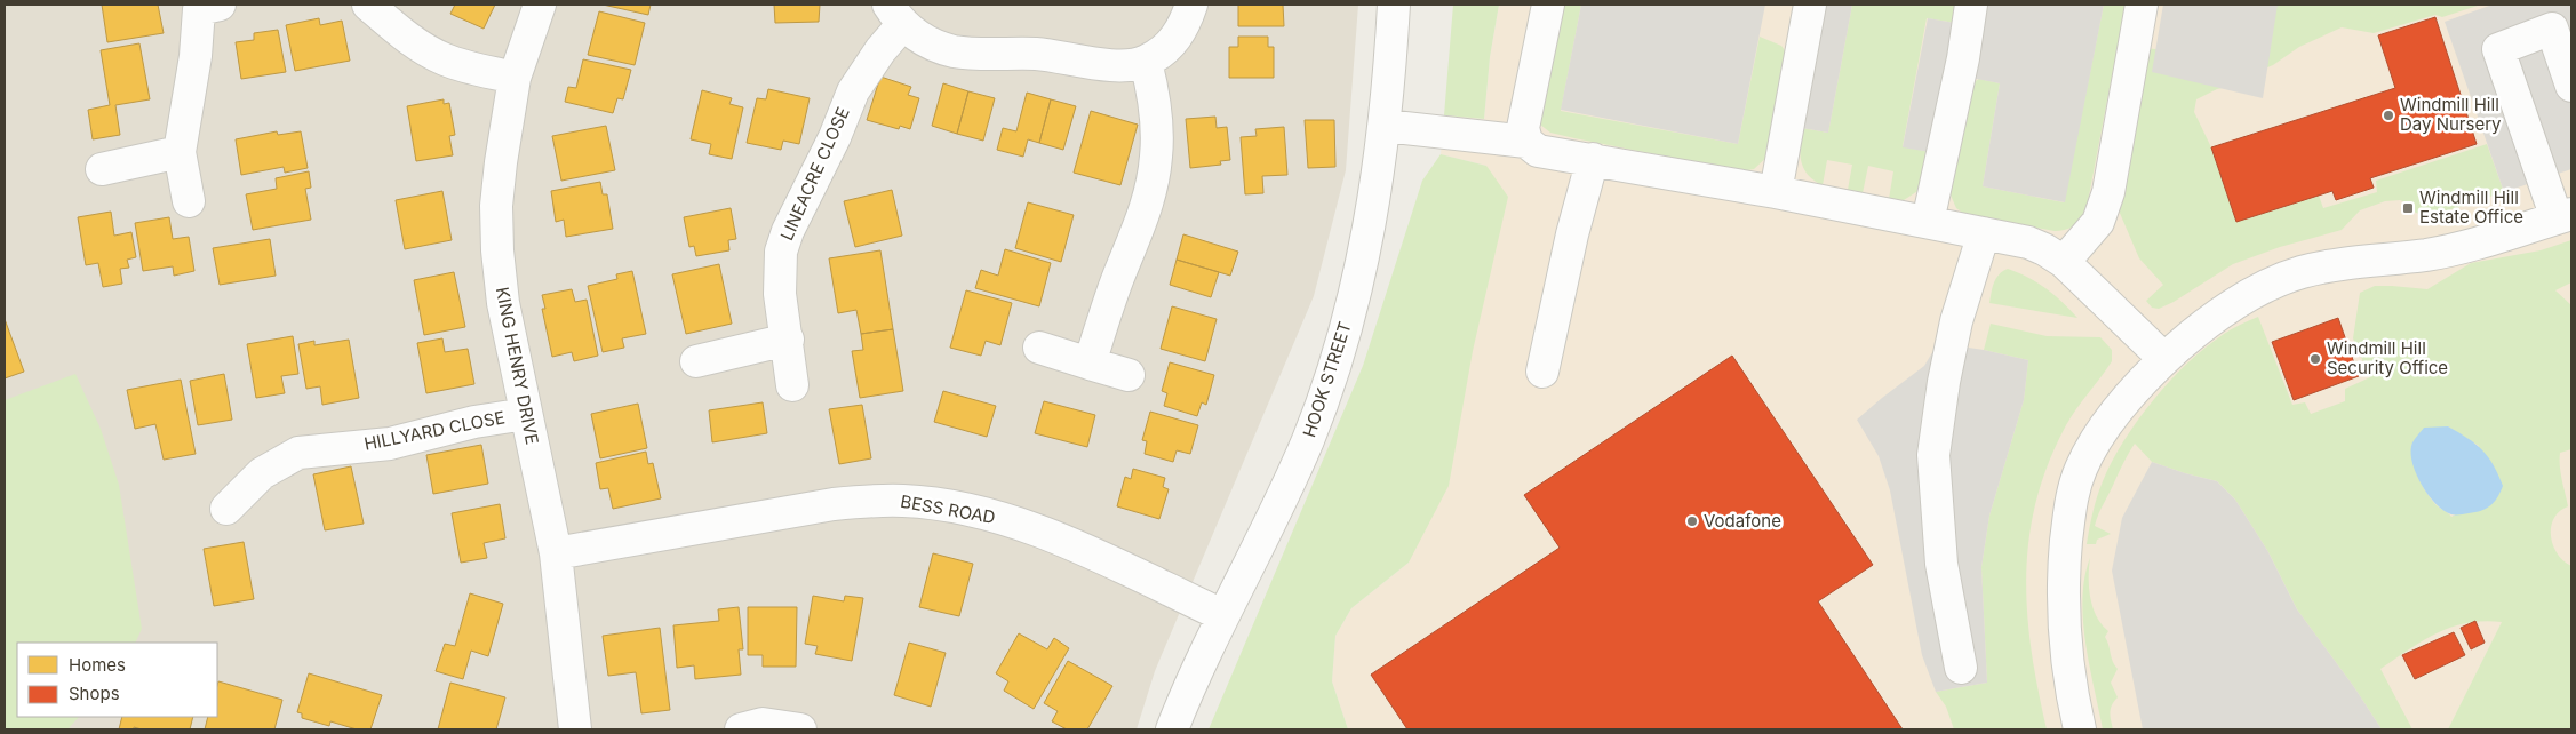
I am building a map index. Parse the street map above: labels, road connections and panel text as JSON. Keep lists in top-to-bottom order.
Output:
{
  "streets": {
    "street": [
      "LINEACRE CLOSE",
      "KING HENRY DRIVE",
      "HOOK STREET",
      "HILLYARD CLOSE",
      "BESS ROAD"
    ]
  },
  "crossings": [
    ["KING HENRY DRIVE", "HILLYARD CLOSE"],
    ["KING HENRY DRIVE", "BESS ROAD"],
    ["HOOK STREET", "BESS ROAD"]
  ],
  "places": {
    "other": ["Windmill Hill Day Nursery", "Windmill Hill Security Office", "Vodafone"],
    "transit": ["Windmill Hill Estate Office"]
  },
  "legend": ["Homes", "Shops"]
}
